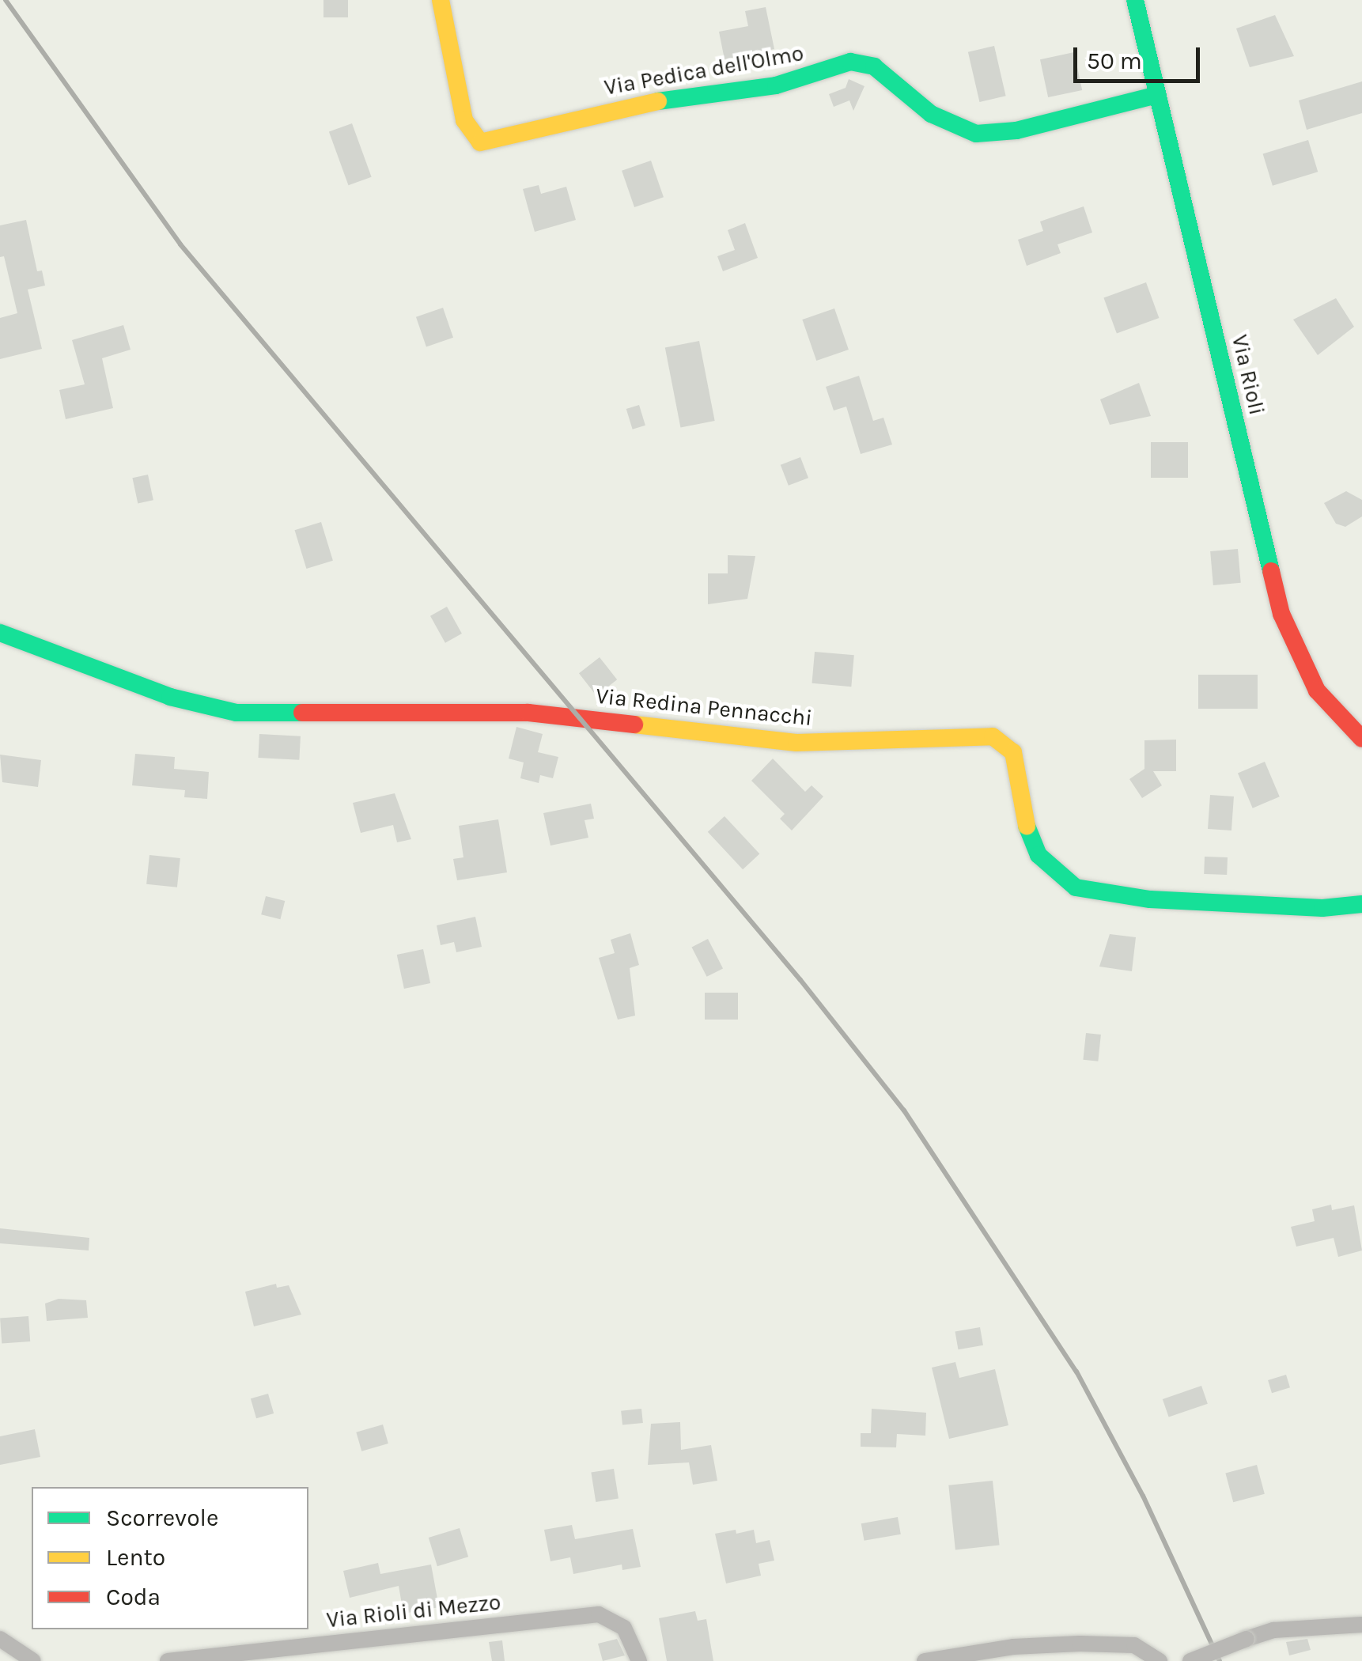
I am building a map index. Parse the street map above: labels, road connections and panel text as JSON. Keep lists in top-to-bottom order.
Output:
{
  "streets": {
    "street": [
      "Via Pedica dell'Olmo",
      "Via Rioli",
      "Via Redina Pennacchi",
      "Via Rioli di Mezzo"
    ]
  },
  "crossings": [
    ["Via Pedica dell'Olmo", "Via Rioli"]
  ],
  "legend": ["Scorrevole", "Lento", "Coda"],
  "scale_bar": "50 m"
}
